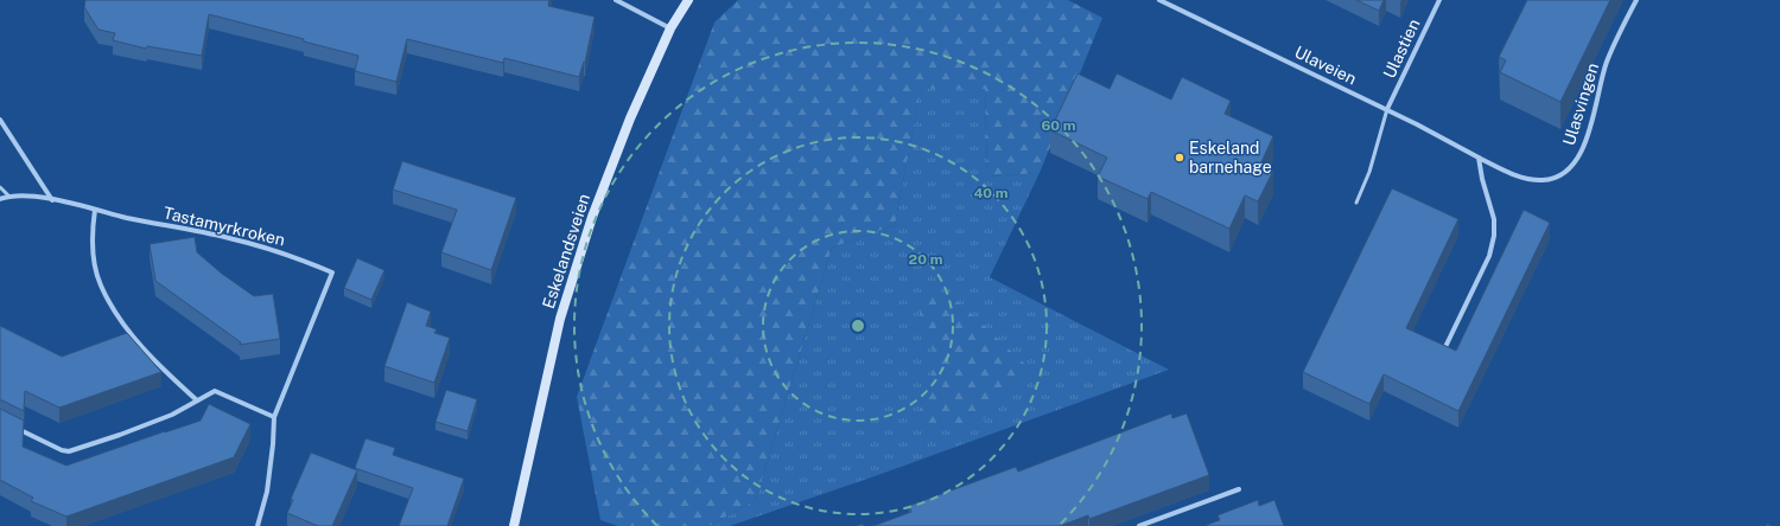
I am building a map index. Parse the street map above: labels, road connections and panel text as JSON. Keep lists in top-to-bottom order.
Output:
{
  "streets": {
    "main road": ["Eskelandsveien"],
    "street": [
      "Ulastien",
      "Ulaveien",
      "Ulasvingen",
      "Tastamyrkroken"
    ]
  },
  "crossings": [
    ["Ulastien", "Ulaveien"],
    ["Ulaveien", "Ulasvingen"]
  ],
  "places": ["Eskeland barnehage"],
  "rings": ["60 m", "40 m", "20 m"]
}
